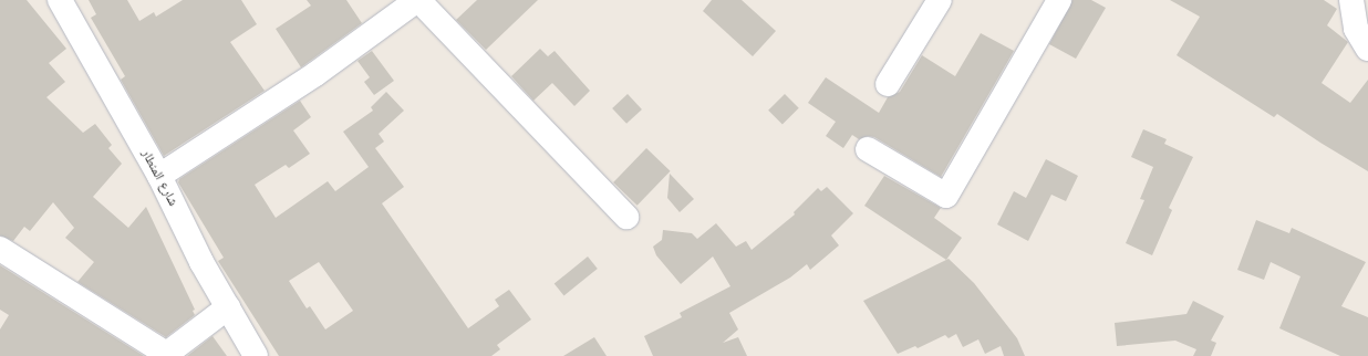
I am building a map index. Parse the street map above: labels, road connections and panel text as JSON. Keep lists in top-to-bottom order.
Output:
{
  "streets": {
    "street": ["شارع المنطار"]
  }
}
